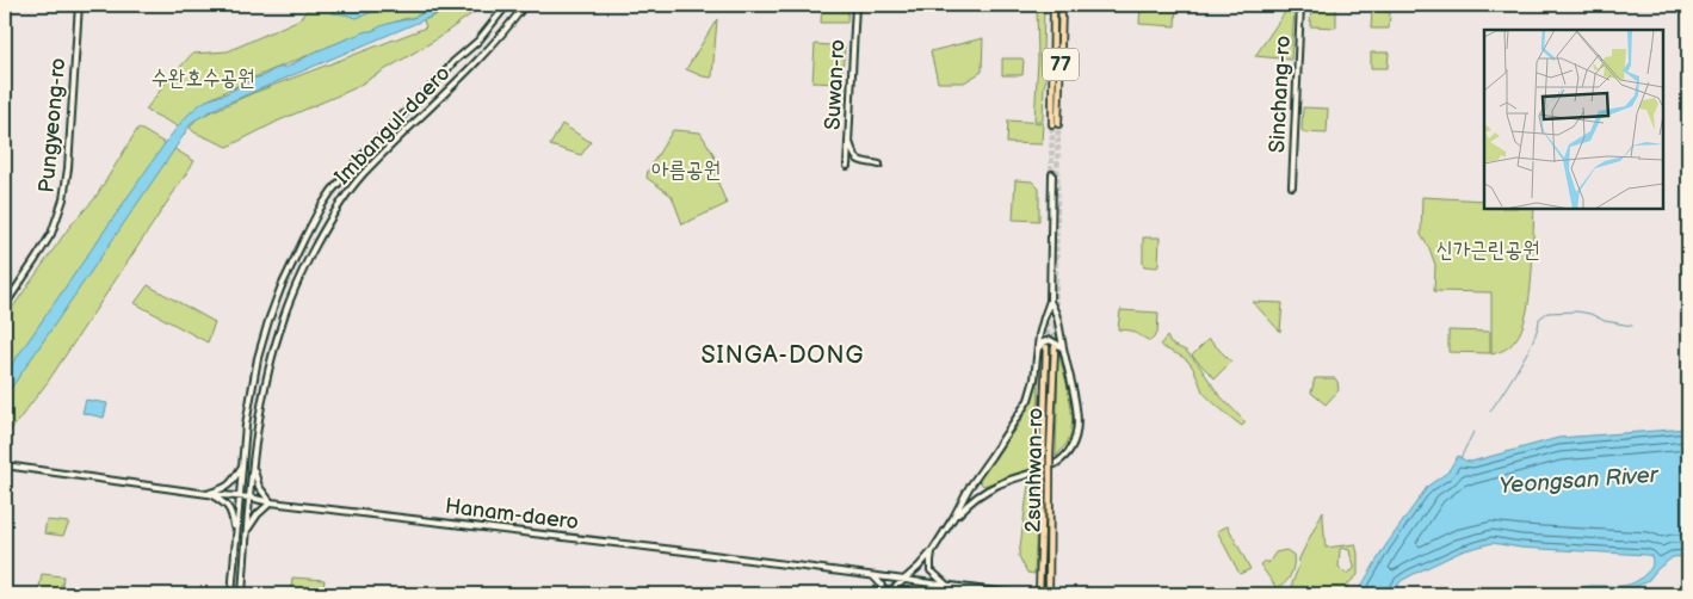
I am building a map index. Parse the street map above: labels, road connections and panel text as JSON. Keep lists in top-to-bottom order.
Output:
{
  "streets": {
    "highway": ["77", "2sunhwan-ro"],
    "main road": [
      "Suwan-ro",
      "Sinchang-ro",
      "Pungyeong-ro",
      "Imbangul-daero",
      "Hanam-daero"
    ]
  },
  "crossings": [
    ["Imbangul-daero", "Hanam-daero"]
  ],
  "districts": ["SINGA-DONG"],
  "water": ["Yeongsan River"],
  "parks": ["수완호수공원", "아름공원", "신가근린공원"]
}
